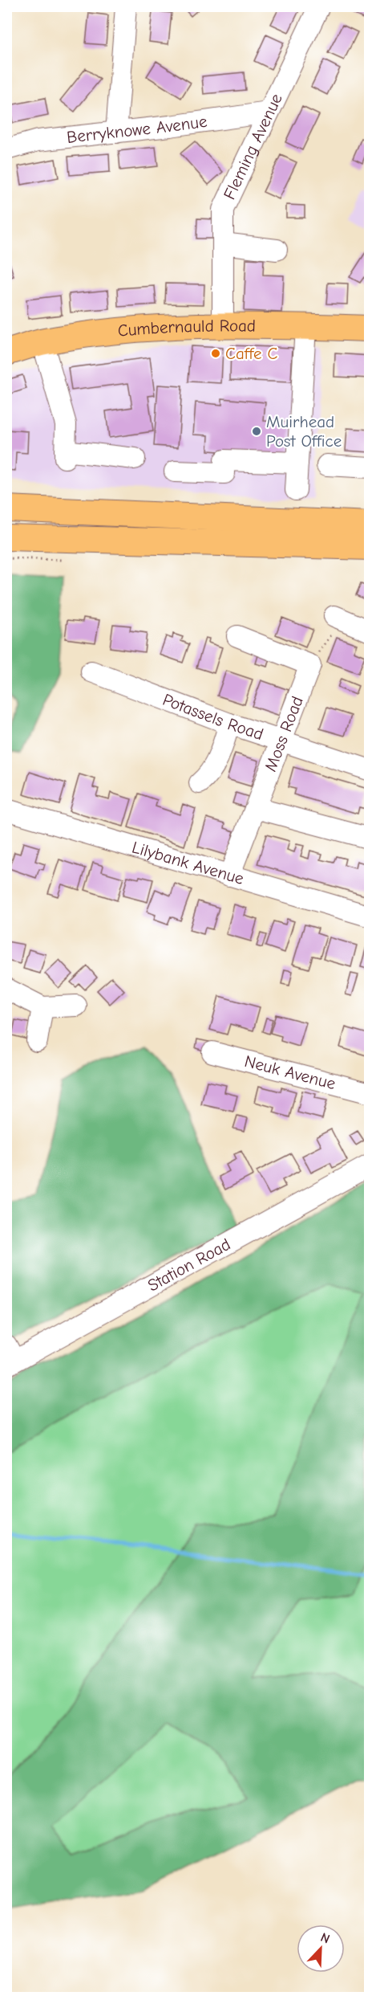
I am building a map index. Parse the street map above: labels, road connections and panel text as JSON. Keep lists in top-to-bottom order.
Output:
{
  "streets": {
    "main road": ["Cumbernauld Road"],
    "street": [
      "Berryknowe Avenue",
      "Fleming Avenue",
      "Potassels Road",
      "Moss Road",
      "Lilybank Avenue",
      "Neuk Avenue",
      "Station Road"
    ]
  },
  "crossings": [
    ["Berryknowe Avenue", "Fleming Avenue"],
    ["Fleming Avenue", "Cumbernauld Road"],
    ["Potassels Road", "Moss Road"],
    ["Moss Road", "Lilybank Avenue"]
  ],
  "places": ["Caffe C", "Muirhead Post Office"],
  "north": "top right"
}
